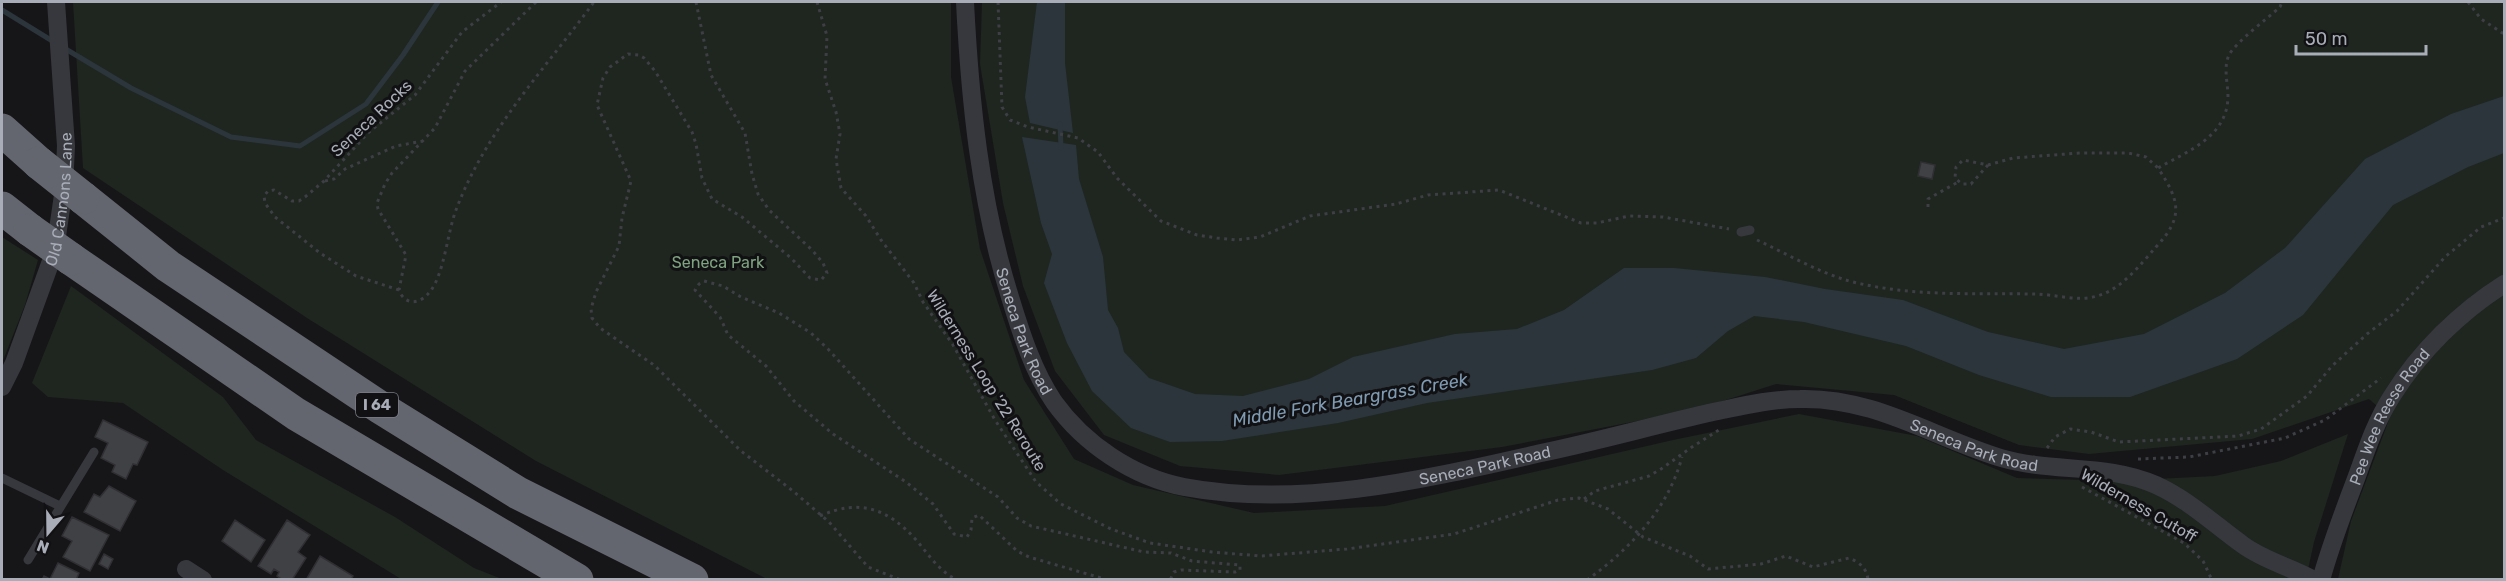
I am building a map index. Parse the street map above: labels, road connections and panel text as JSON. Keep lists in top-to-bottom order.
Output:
{
  "streets": {
    "highway": ["I 64"],
    "street": ["Old Cannons Lane", "Seneca Park Road", "Pee Wee Reese Road"],
    "path": ["Seneca Rocks", "Wilderness Loop '22 Reroute", "Wilderness Cutoff"]
  },
  "water": ["Middle Fork Beargrass Creek"],
  "parks": ["Seneca Park"],
  "scale_bar": "50 m",
  "north": "bottom"
}
